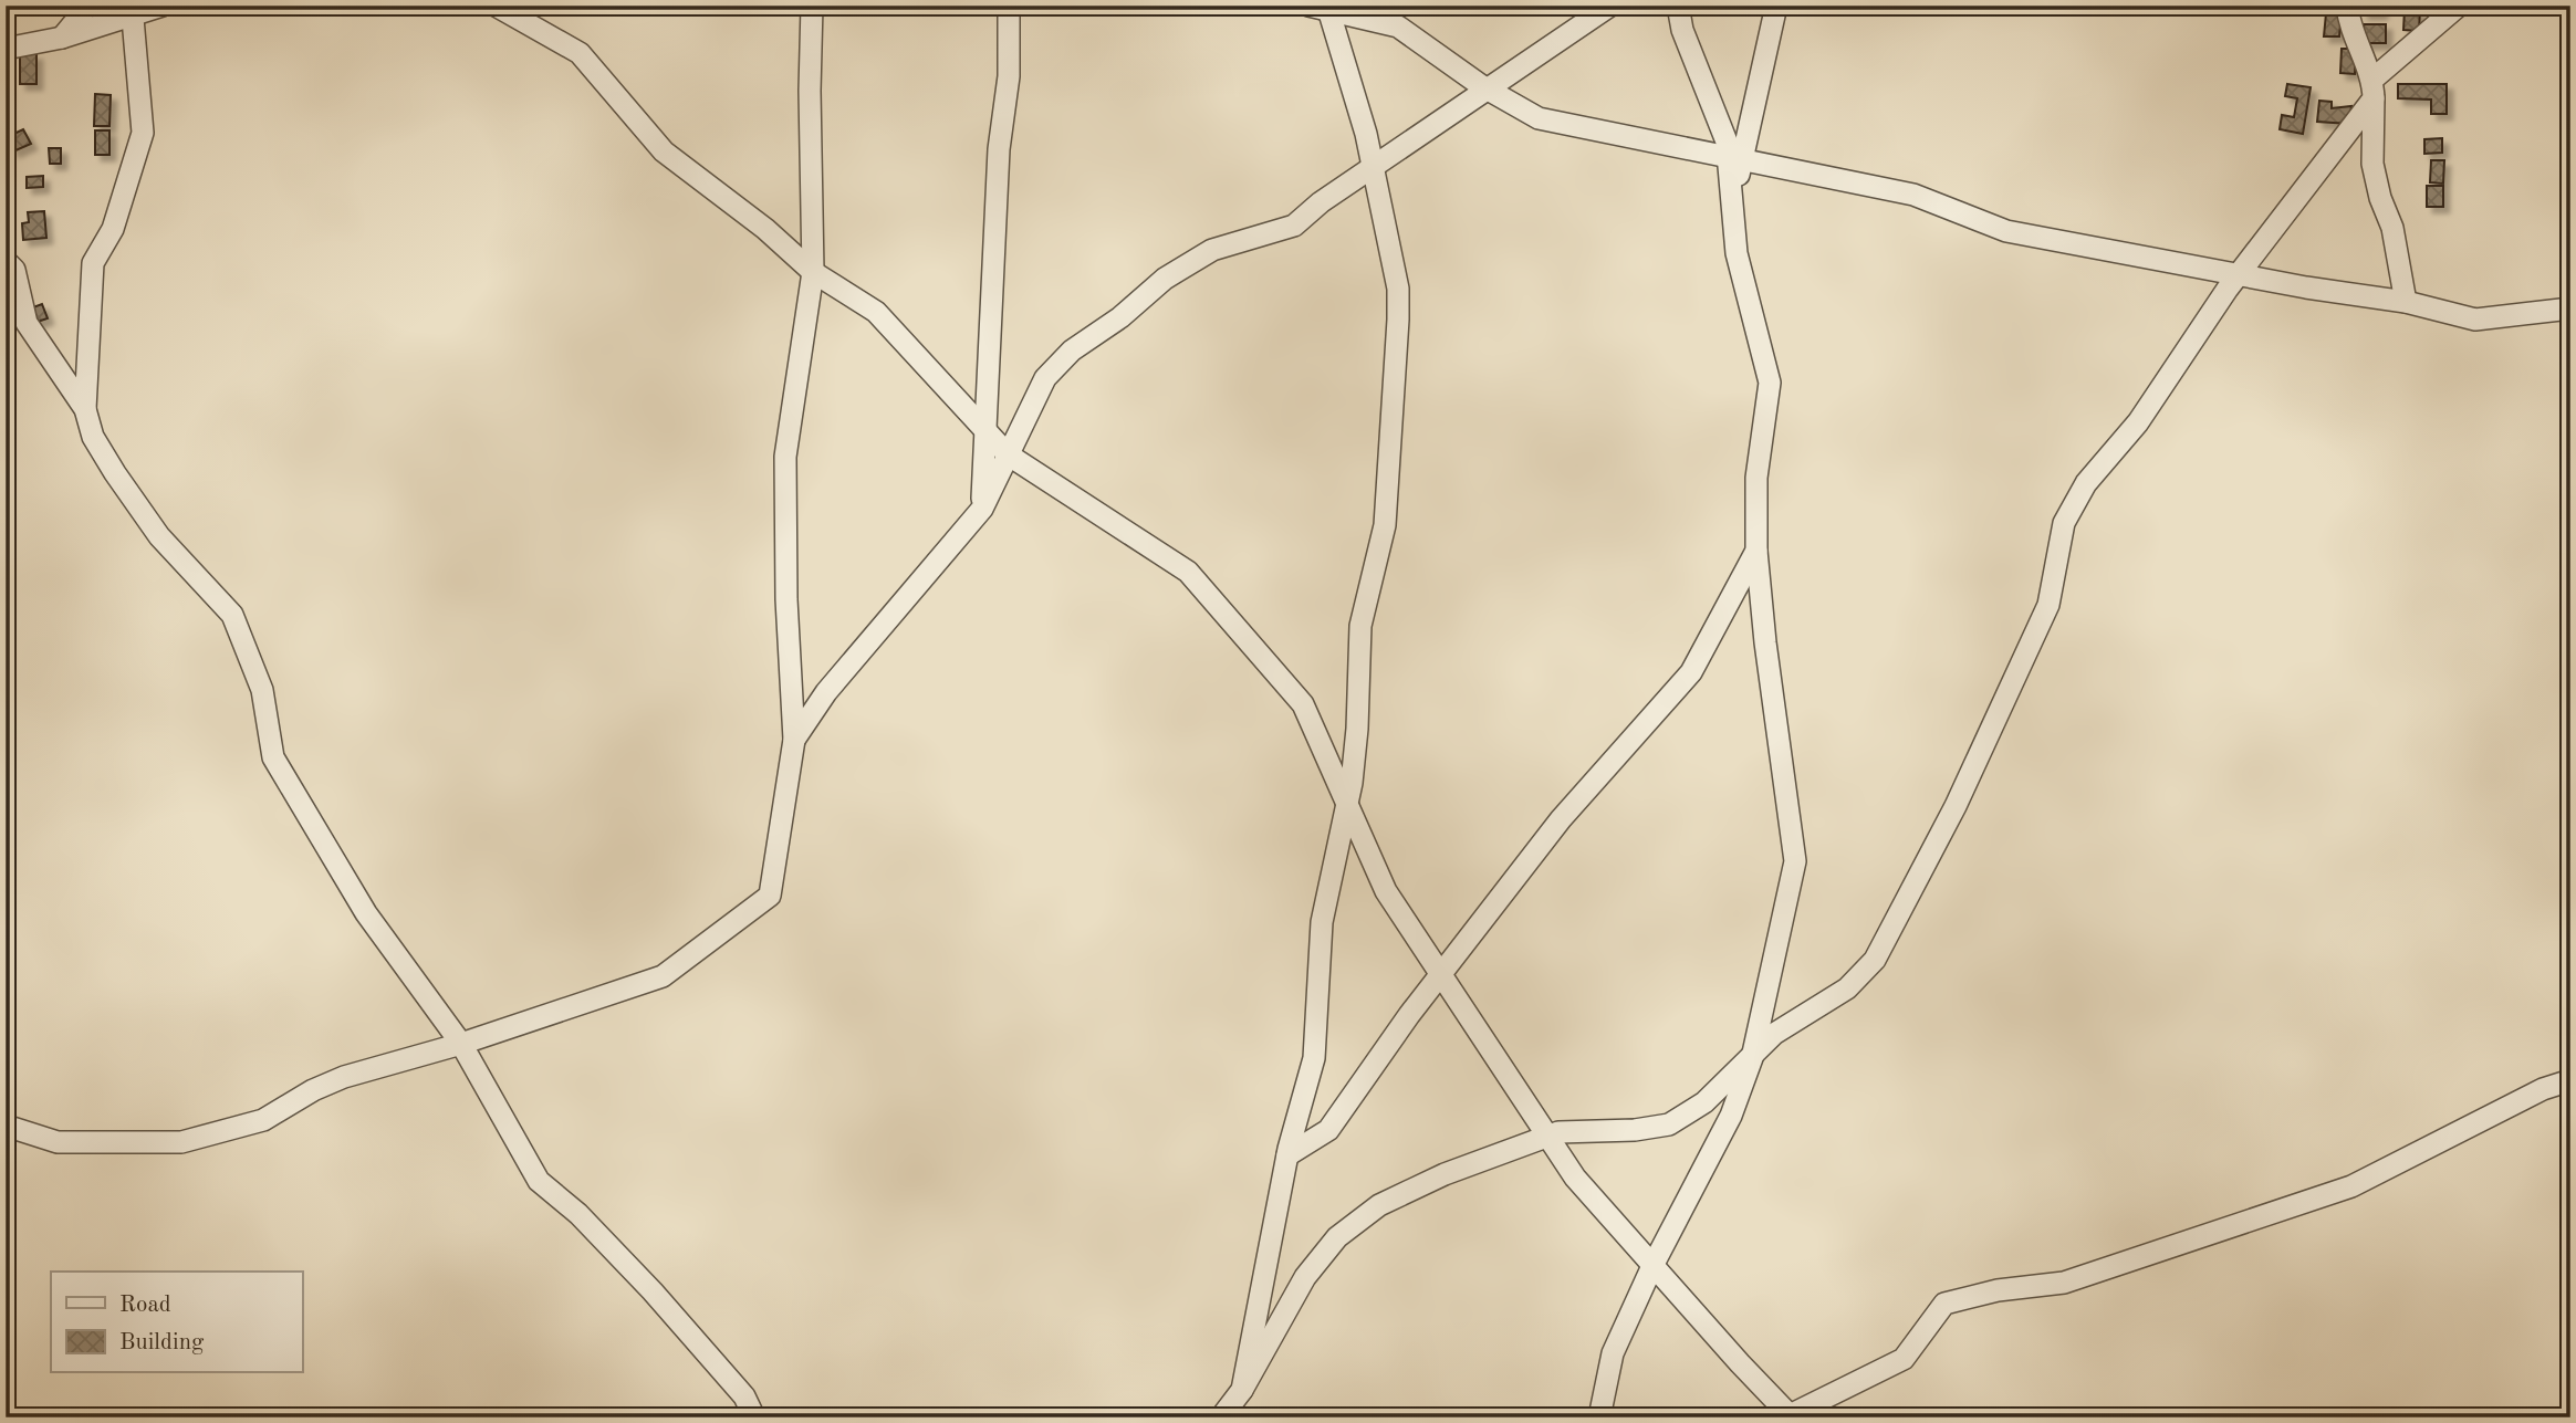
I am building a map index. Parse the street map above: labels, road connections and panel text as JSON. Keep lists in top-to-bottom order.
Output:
{
  "legend": ["Road", "Building"]
}
